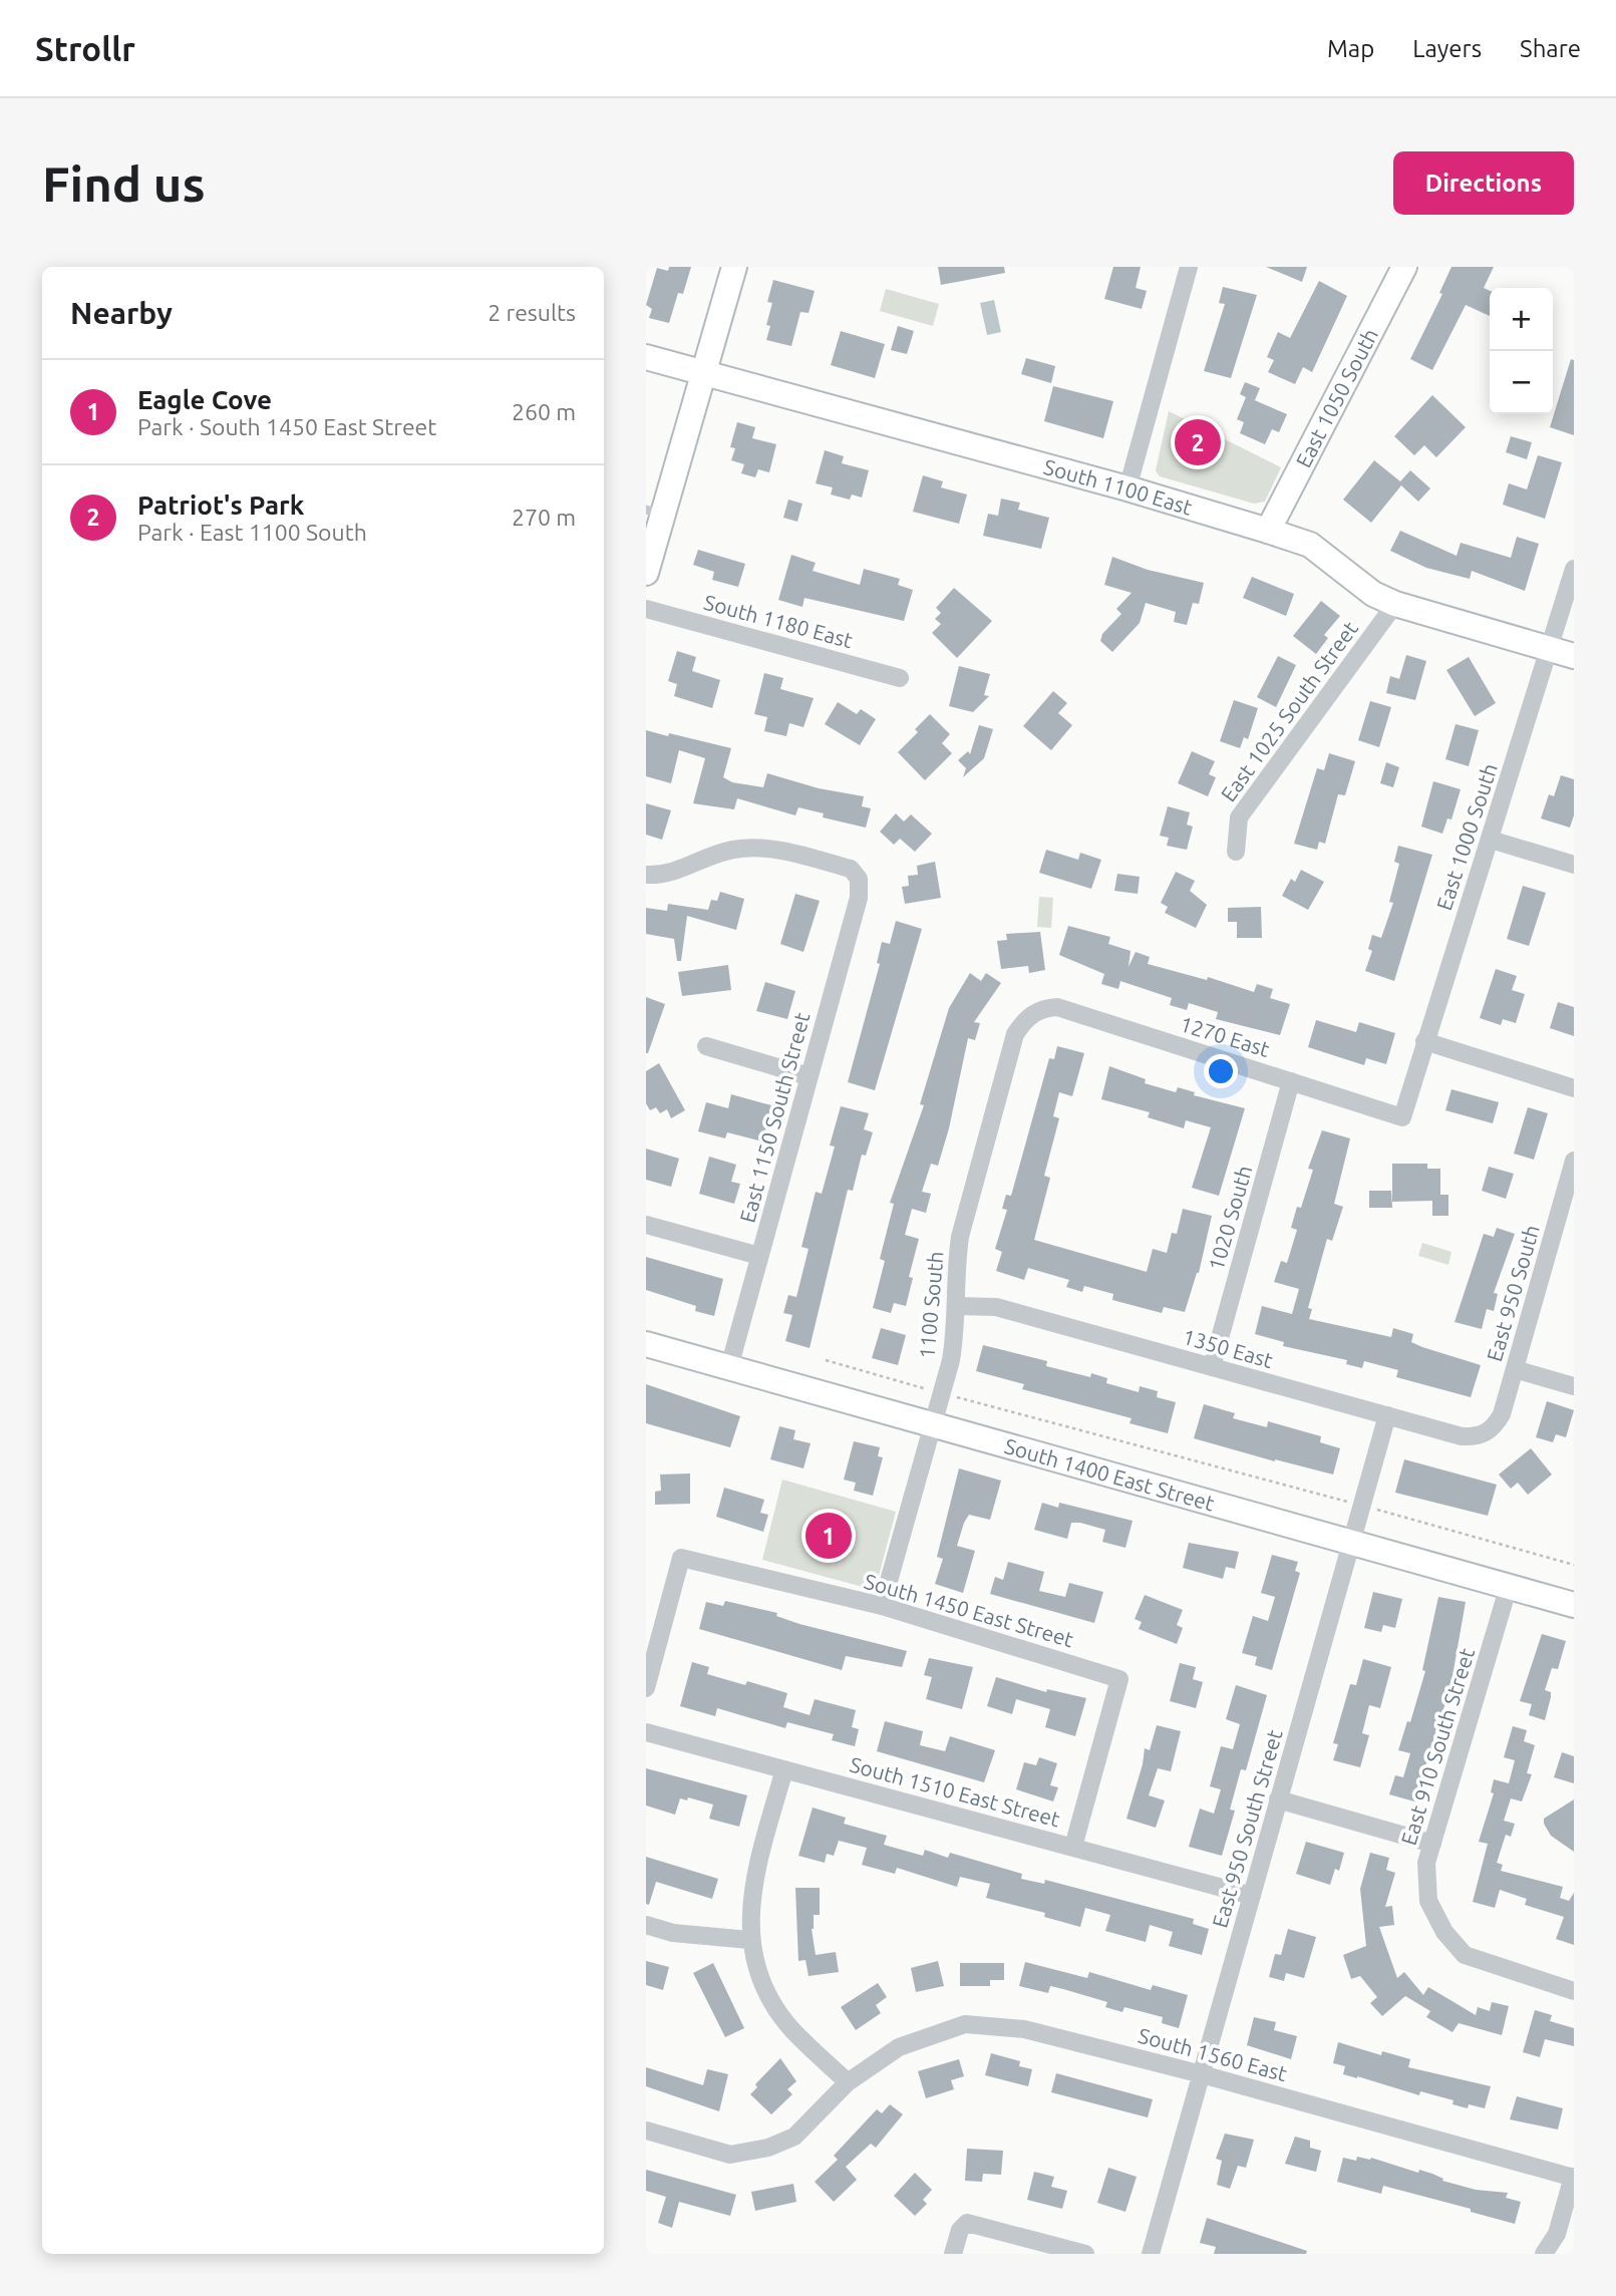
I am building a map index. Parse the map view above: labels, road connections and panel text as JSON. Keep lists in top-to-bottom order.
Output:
{
  "streets": {
    "street": [
      "East 1050 South",
      "South 1100 East",
      "South 1180 East",
      "East 1025 South Street",
      "East 1000 South",
      "1270 East",
      "East 1150 South Street",
      "1020 South",
      "East 950 South",
      "1100 South",
      "1350 East",
      "South 1400 East Street",
      "South 1450 East Street",
      "East 910 South Street",
      "South 1510 East Street",
      "East 950 South Street",
      "South 1560 East"
    ]
  },
  "crossings": [
    ["East 1050 South", "South 1100 East"],
    ["South 1100 East", "East 1025 South Street"],
    ["South 1100 East", "East 1000 South"],
    ["East 1000 South", "1270 East"],
    ["1270 East", "1020 South"],
    ["1270 East", "1100 South"],
    ["East 1150 South Street", "South 1400 East Street"],
    ["1020 South", "1350 East"],
    ["East 950 South", "1350 East"],
    ["1100 South", "1350 East"],
    ["1100 South", "South 1400 East Street"],
    ["1100 South", "South 1450 East Street"],
    ["1350 East", "East 950 South Street"],
    ["South 1400 East Street", "East 910 South Street"],
    ["South 1400 East Street", "East 950 South Street"],
    ["South 1450 East Street", "South 1510 East Street"],
    ["South 1510 East Street", "East 950 South Street"],
    ["East 950 South Street", "South 1560 East"]
  ],
  "page": {
    "header": "Strollr",
    "nav": ["Map", "Layers", "Share"],
    "buttons": "Directions",
    "title": "Find us",
    "heading": ["Nearby", "2 results"],
    "map_buttons": ["+", "−"],
    "list": [
      {
        "mark": "1",
        "name": "Eagle Cove",
        "note": "Park · South 1450 East Street",
        "value": "260 m"
      },
      {
        "mark": "2",
        "name": "Patriot's Park",
        "note": "Park · East 1100 South",
        "value": "270 m"
      }
    ],
    "pins": ["2", "1"]
  }
}
